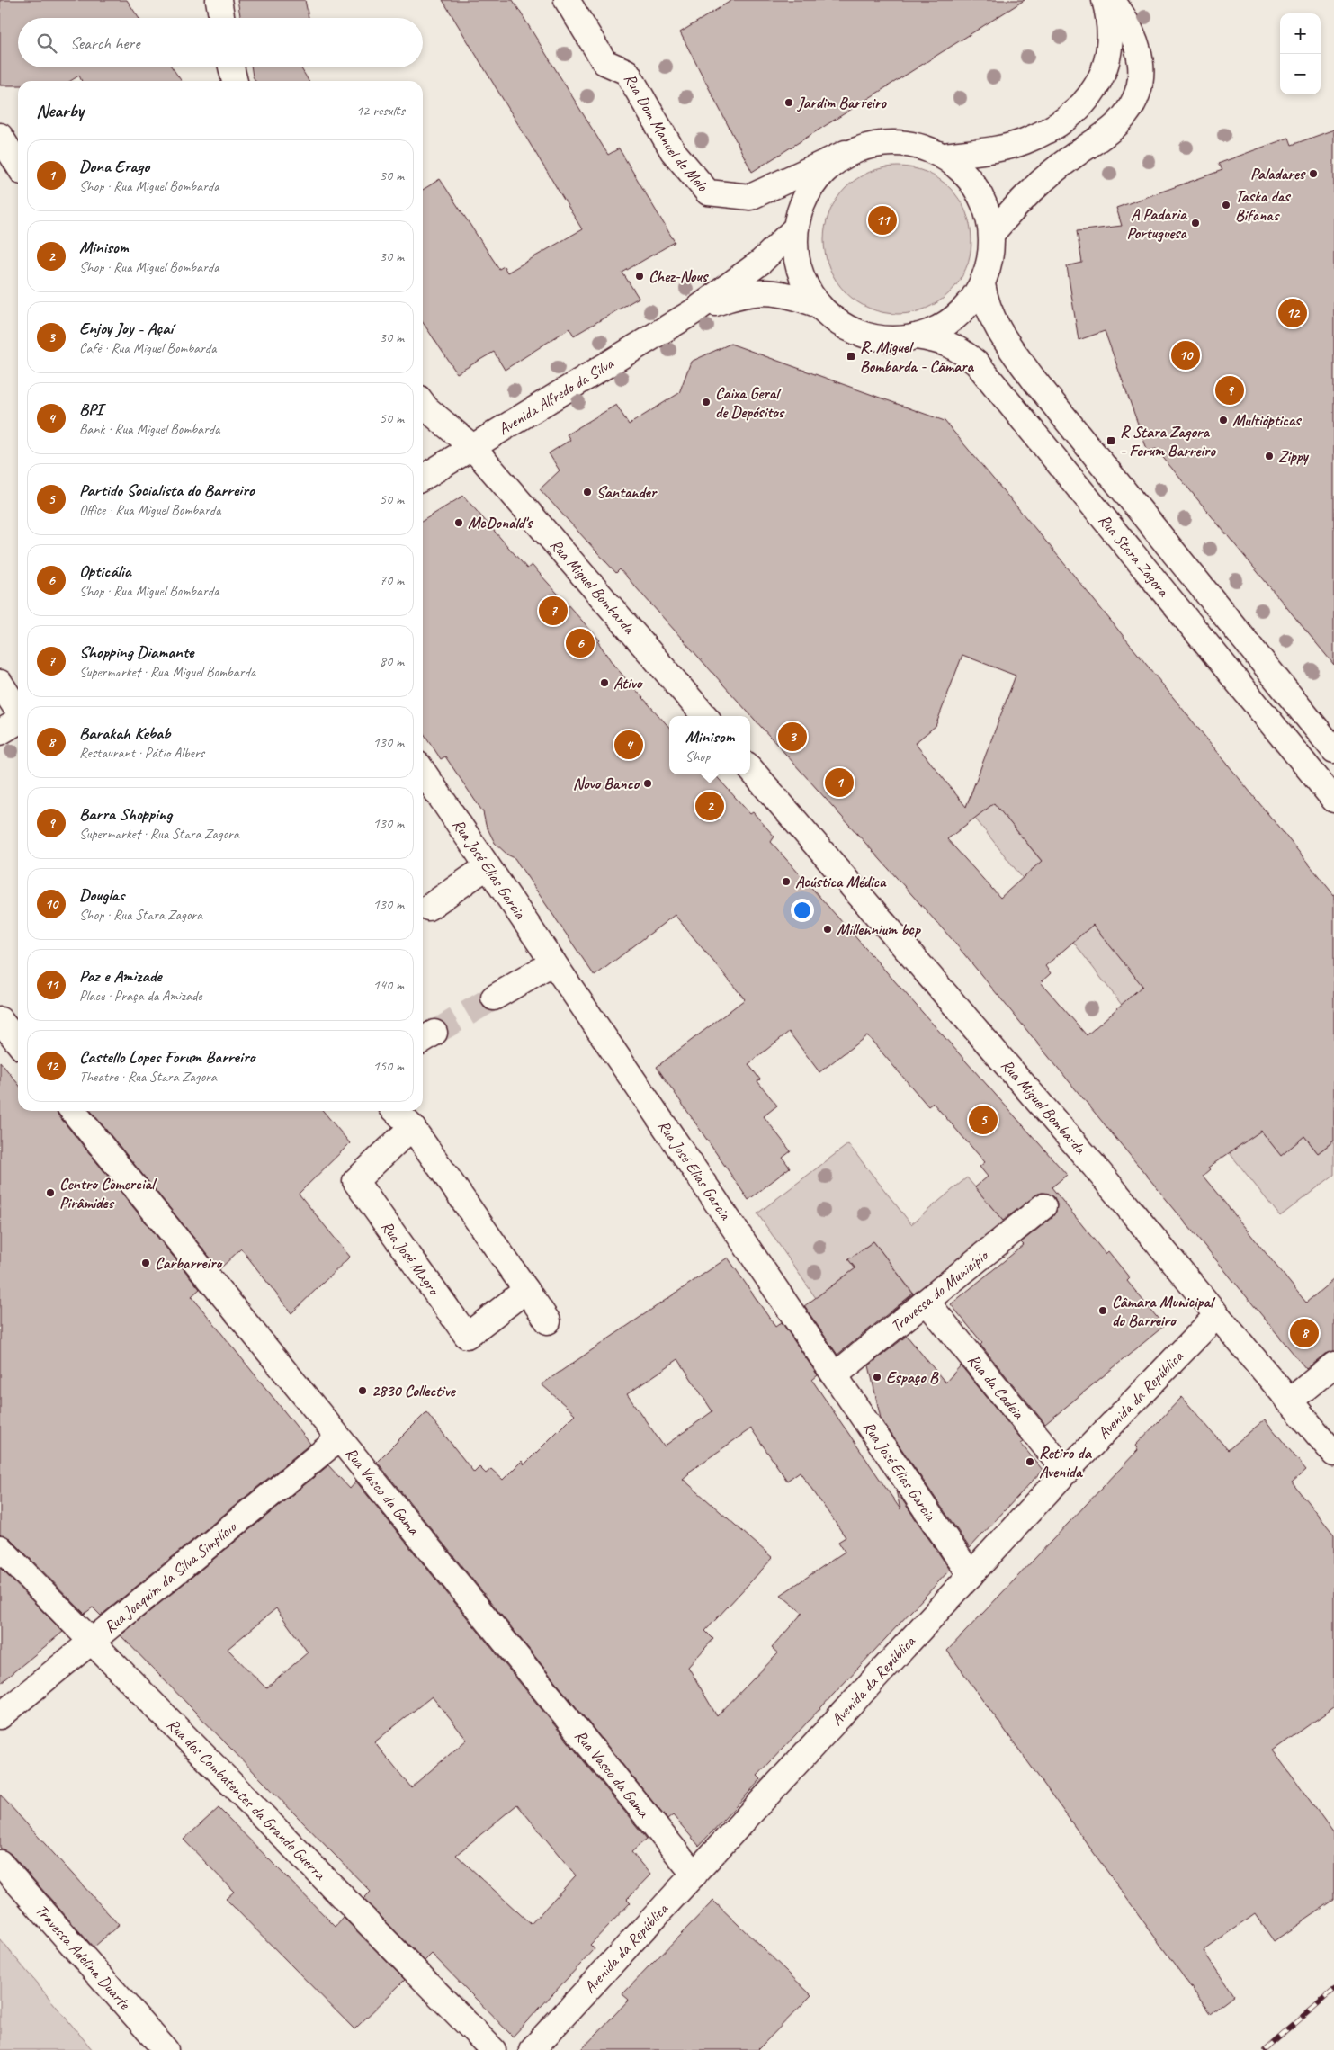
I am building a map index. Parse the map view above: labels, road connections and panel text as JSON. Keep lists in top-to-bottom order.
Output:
{
  "streets": {
    "street": [
      "Rua Dom Manuel de Melo",
      "Avenida Alfredo da Silva",
      "Rua Stara Zagora",
      "Rua Miguel Bombarda",
      "Rua José Elias Garcia",
      "Rua José Magro",
      "Travessa do Município",
      "Rua da Cadeia",
      "Avenida da República",
      "Rua Vasco da Gama",
      "Rua Joaquim da Silva Simplício",
      "Rua dos Combatentes da Grande Guerra",
      "Travessa Adelina Duarte"
    ]
  },
  "crossings": [
    ["Avenida Alfredo da Silva", "Rua Miguel Bombarda"],
    ["Rua Miguel Bombarda", "Avenida da República"],
    ["Rua José Elias Garcia", "Travessa do Município"],
    ["Rua José Elias Garcia", "Avenida da República"],
    ["Travessa do Município", "Rua da Cadeia"],
    ["Rua da Cadeia", "Avenida da República"],
    ["Avenida da República", "Rua Vasco da Gama"],
    ["Rua Vasco da Gama", "Rua Joaquim da Silva Simplício"],
    ["Rua Joaquim da Silva Simplício", "Rua dos Combatentes da Grande Guerra"]
  ],
  "places": {
    "other": [
      "Jardim Barreiro",
      "Paladares",
      "Taska das Bifanas",
      "A Padaria Portuguesa",
      "Chez-Nous",
      "Caixa Geral de Depósitos",
      "Multiópticas",
      "Zippy",
      "Santander",
      "McDonald's",
      "Ativo",
      "Novo Banco",
      "Acústica Médica",
      "Millennium bcp",
      "Centro Comercial Pirâmides",
      "Carbarreiro",
      "Câmara Municipal do Barreiro",
      "Espaço B",
      "2830 Collective",
      "Retiro da Avenida"
    ],
    "transit": ["R. Miguel Bombarda - Câmara", "R Stara Zagora - Forum Barreiro"]
  },
  "page": {
    "map_buttons": ["+", "−"],
    "search": "Search here",
    "heading": ["Nearby", "12 results"],
    "list": [
      {
        "mark": "1",
        "name": "Dona Erago",
        "note": "Shop · Rua Miguel Bombarda",
        "value": "30 m"
      },
      {
        "mark": "2",
        "name": "Minisom",
        "note": "Shop · Rua Miguel Bombarda",
        "value": "30 m"
      },
      {
        "mark": "3",
        "name": "Enjoy Joy - Açaí",
        "note": "Café · Rua Miguel Bombarda",
        "value": "30 m"
      },
      {
        "mark": "4",
        "name": "BPI",
        "note": "Bank · Rua Miguel Bombarda",
        "value": "50 m"
      },
      {
        "mark": "5",
        "name": "Partido Socialista do Barreiro",
        "note": "Office · Rua Miguel Bombarda",
        "value": "50 m"
      },
      {
        "mark": "6",
        "name": "Opticália",
        "note": "Shop · Rua Miguel Bombarda",
        "value": "70 m"
      },
      {
        "mark": "7",
        "name": "Shopping Diamante",
        "note": "Supermarket · Rua Miguel Bombarda",
        "value": "80 m"
      },
      {
        "mark": "8",
        "name": "Barakah Kebab",
        "note": "Restaurant · Pátio Albers",
        "value": "130 m"
      },
      {
        "mark": "9",
        "name": "Barra Shopping",
        "note": "Supermarket · Rua Stara Zagora",
        "value": "130 m"
      },
      {
        "mark": "10",
        "name": "Douglas",
        "note": "Shop · Rua Stara Zagora",
        "value": "130 m"
      },
      {
        "mark": "11",
        "name": "Paz e Amizade",
        "note": "Place · Praça da Amizade",
        "value": "140 m"
      },
      {
        "mark": "12",
        "name": "Castello Lopes Forum Barreiro",
        "note": "Theatre · Rua Stara Zagora",
        "value": "150 m"
      }
    ],
    "pins": [
      "11",
      "12",
      "10",
      "9",
      "7",
      "6",
      "3",
      "4",
      "1",
      "2",
      "5",
      "8"
    ],
    "popup": ["Minisom", "Shop"]
  }
}
